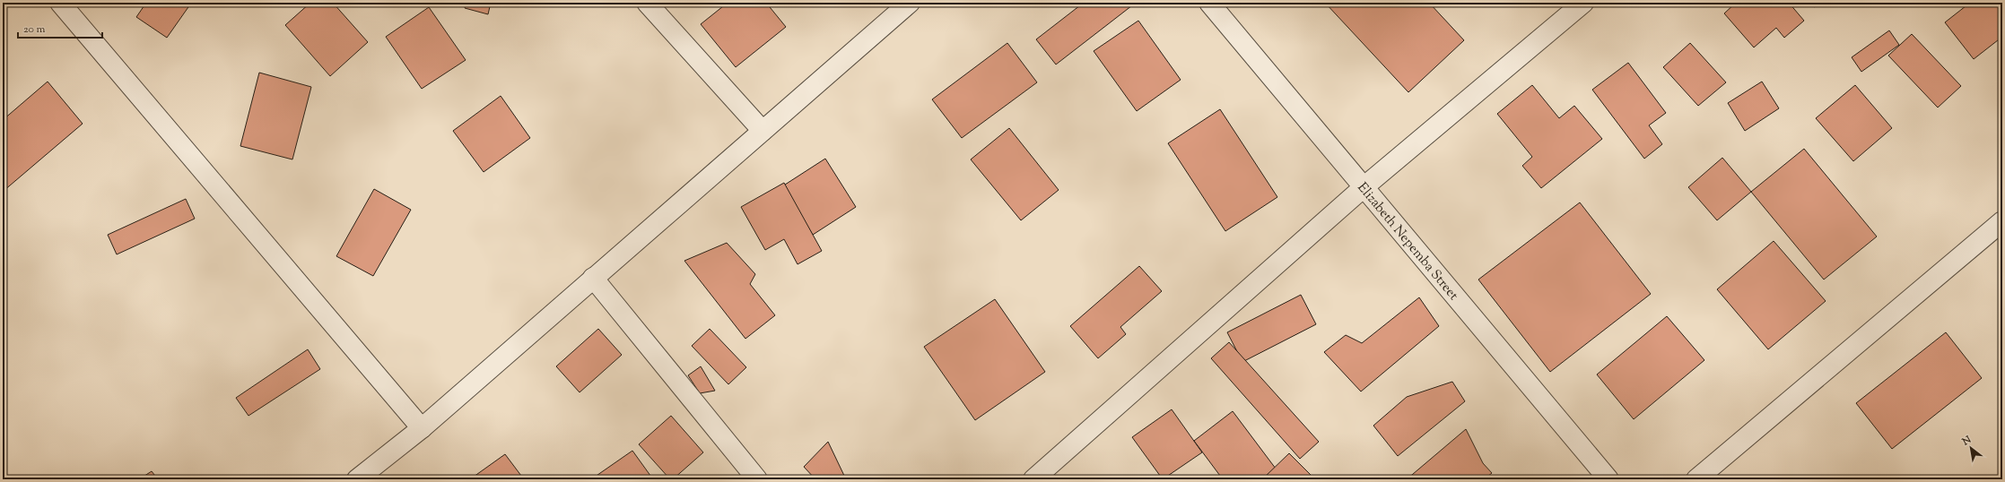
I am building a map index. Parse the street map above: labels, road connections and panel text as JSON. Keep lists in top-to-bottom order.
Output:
{
  "streets": {
    "street": ["Elizabeth Nepemba Street"]
  },
  "scale_bar": "20 m",
  "north": "top left"
}
